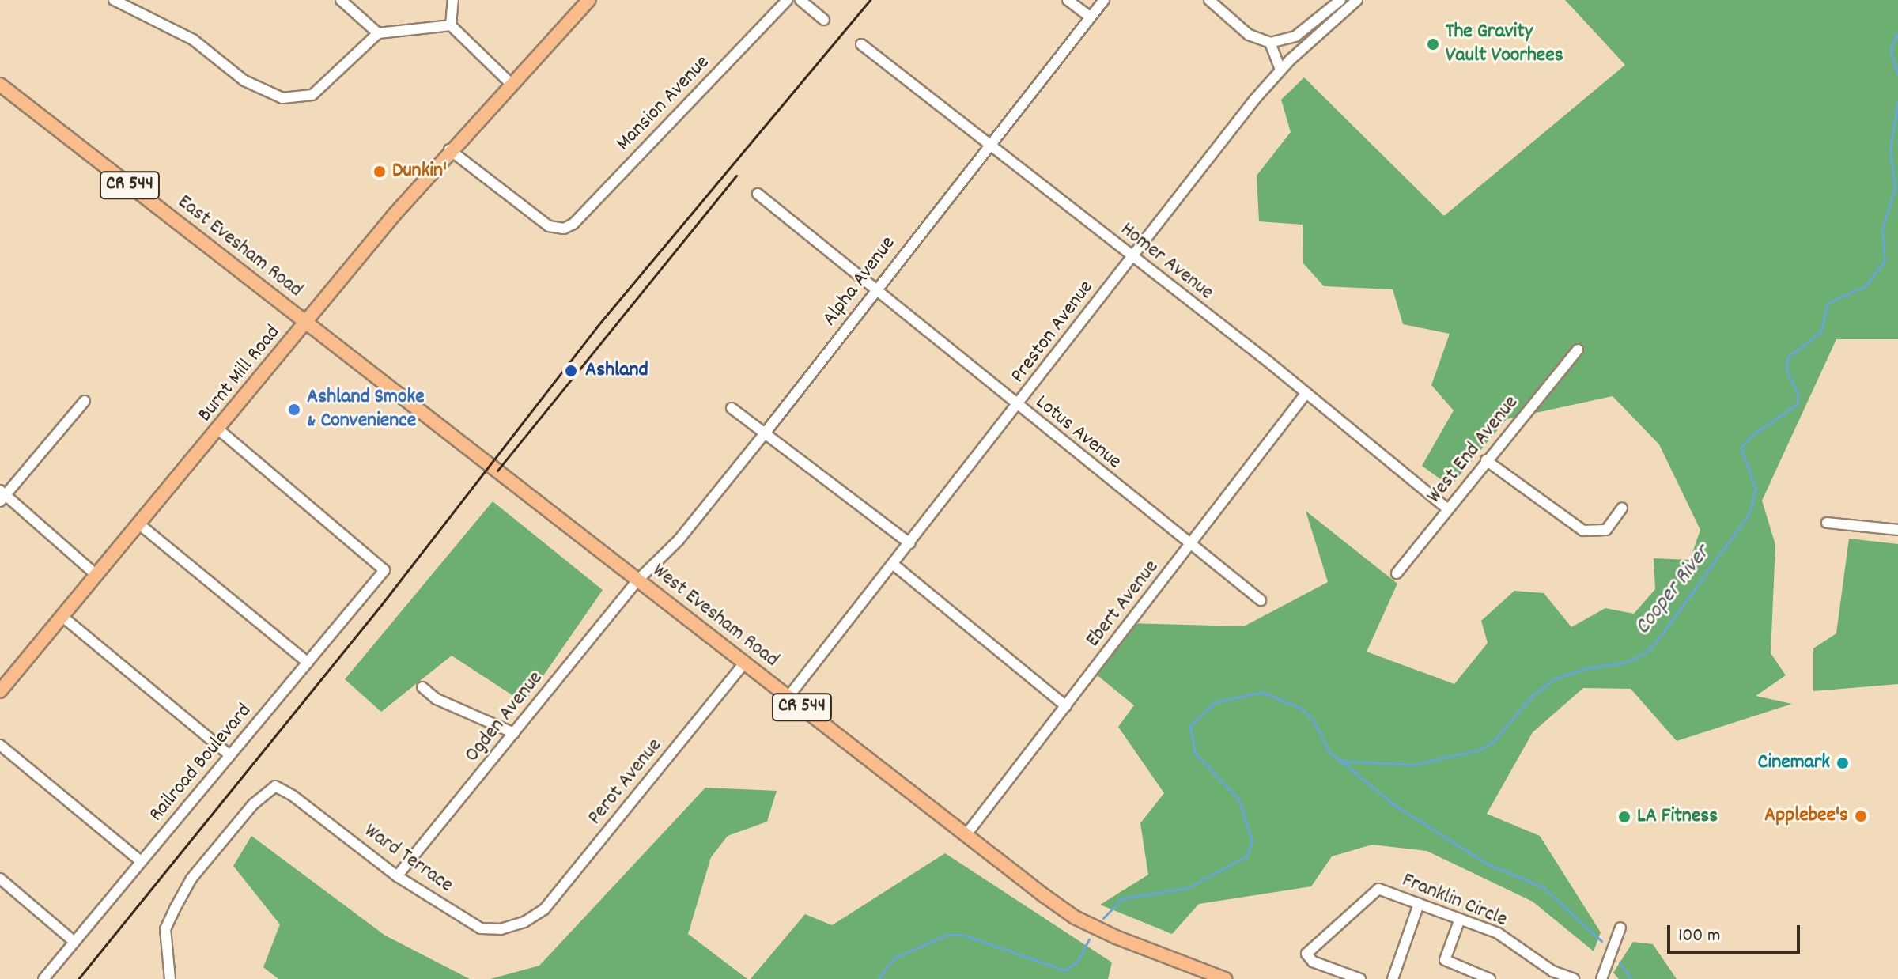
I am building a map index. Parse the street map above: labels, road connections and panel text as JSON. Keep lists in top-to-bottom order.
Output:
{
  "streets": {
    "main road": [
      "CR 544",
      "East Evesham Road",
      "Burnt Mill Road",
      "West Evesham Road"
    ],
    "street": [
      "Mansion Avenue",
      "Homer Avenue",
      "Alpha Avenue",
      "Preston Avenue",
      "Lotus Avenue",
      "West End Avenue",
      "Ebert Avenue",
      "Ogden Avenue",
      "Railroad Boulevard",
      "Perot Avenue",
      "Ward Terrace",
      "Franklin Circle"
    ]
  },
  "crossings": [
    ["Mansion Avenue", "Burnt Mill Road"],
    ["East Evesham Road", "Burnt Mill Road"],
    ["East Evesham Road", "West Evesham Road"],
    ["Homer Avenue", "Alpha Avenue"],
    ["Homer Avenue", "Preston Avenue"],
    ["Homer Avenue", "West End Avenue"],
    ["Homer Avenue", "Ebert Avenue"],
    ["Alpha Avenue", "Lotus Avenue"],
    ["Alpha Avenue", "West Evesham Road"],
    ["Alpha Avenue", "Ogden Avenue"],
    ["Preston Avenue", "Lotus Avenue"],
    ["Preston Avenue", "West Evesham Road"],
    ["Burnt Mill Road", "West Evesham Road"],
    ["Burnt Mill Road", "Railroad Boulevard"],
    ["Lotus Avenue", "Ebert Avenue"],
    ["Ebert Avenue", "West Evesham Road"],
    ["West Evesham Road", "Ogden Avenue"],
    ["West Evesham Road", "Perot Avenue"],
    ["Ogden Avenue", "Ward Terrace"],
    ["Perot Avenue", "Ward Terrace"]
  ],
  "water": ["Cooper River"],
  "places": [
    "The Gravity Vault Voorhees",
    "Dunkin'",
    "Ashland",
    "Ashland Smoke & Convenience",
    "Cinemark",
    "Applebee's",
    "LA Fitness"
  ],
  "scale_bar": "100 m"
}
